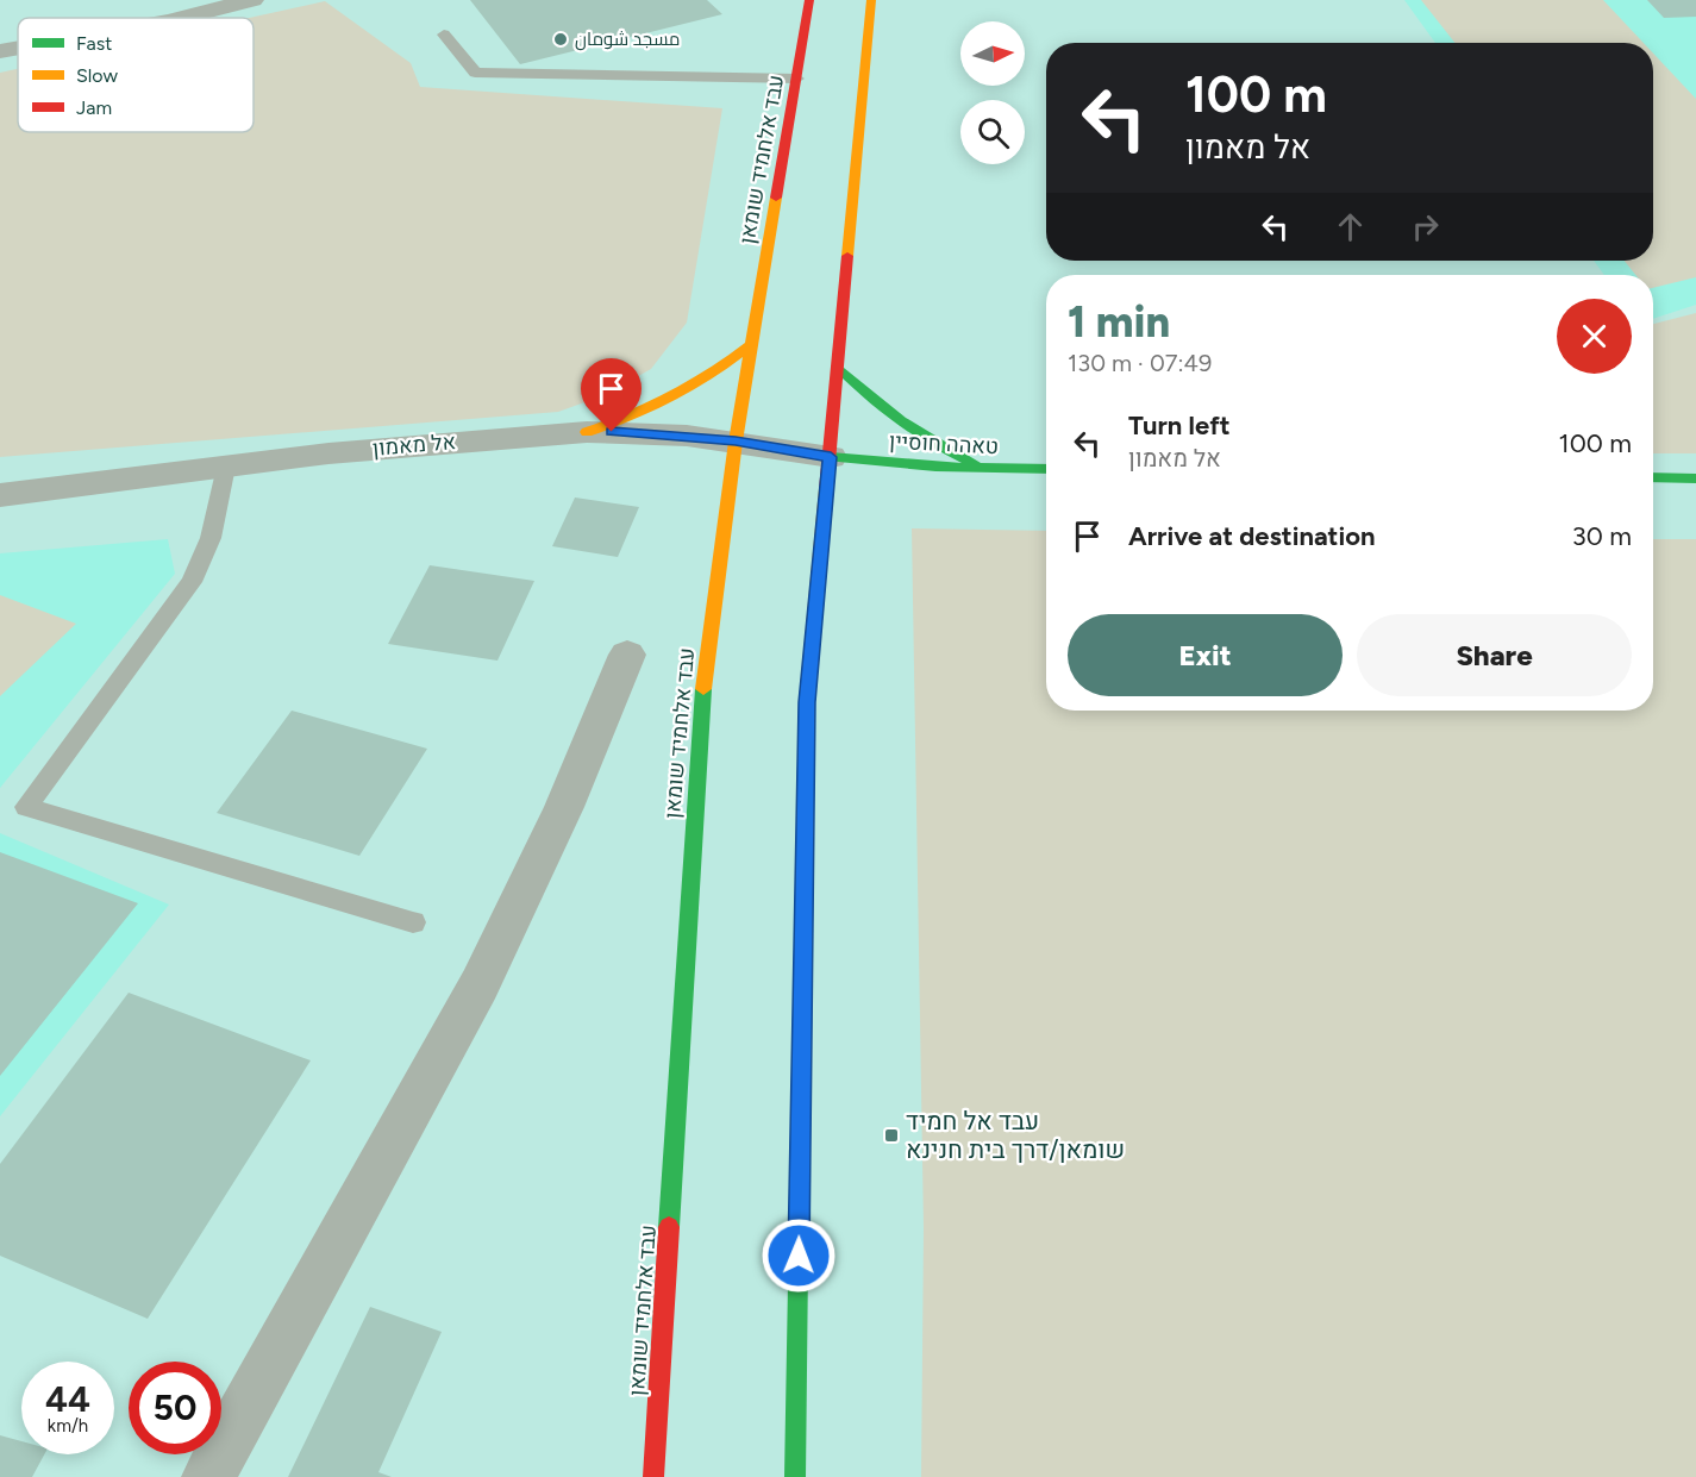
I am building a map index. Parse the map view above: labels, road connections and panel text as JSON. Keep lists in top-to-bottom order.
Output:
{
  "streets": {
    "main road": ["עבד אלחמיד שומאן", "טאהה חוסיין"],
    "street": ["אל מאמון"]
  },
  "crossings": [
    ["עבד אלחמיד שומאן", "אל מאמון"],
    ["טאהה חוסיין", "אל מאמון"]
  ],
  "places": {
    "other": ["مسجد شومان"],
    "transit": ["עבד אל חמיד שומאן/דרך בית חנינא"]
  },
  "legend": ["Fast", "Slow", "Jam"],
  "north": "right",
  "page": {
    "turn": ["100 m", "אל מאמון"],
    "heading": ["1 min", "130 m · 07:49"],
    "list": [
      {
        "name": "Turn left",
        "note": "אל מאמון",
        "value": "100 m"
      },
      {
        "name": "Arrive at destination",
        "value": "30 m"
      }
    ],
    "buttons": ["Exit", "Share"],
    "speed": "44 km/h",
    "limit": "50"
  }
}
